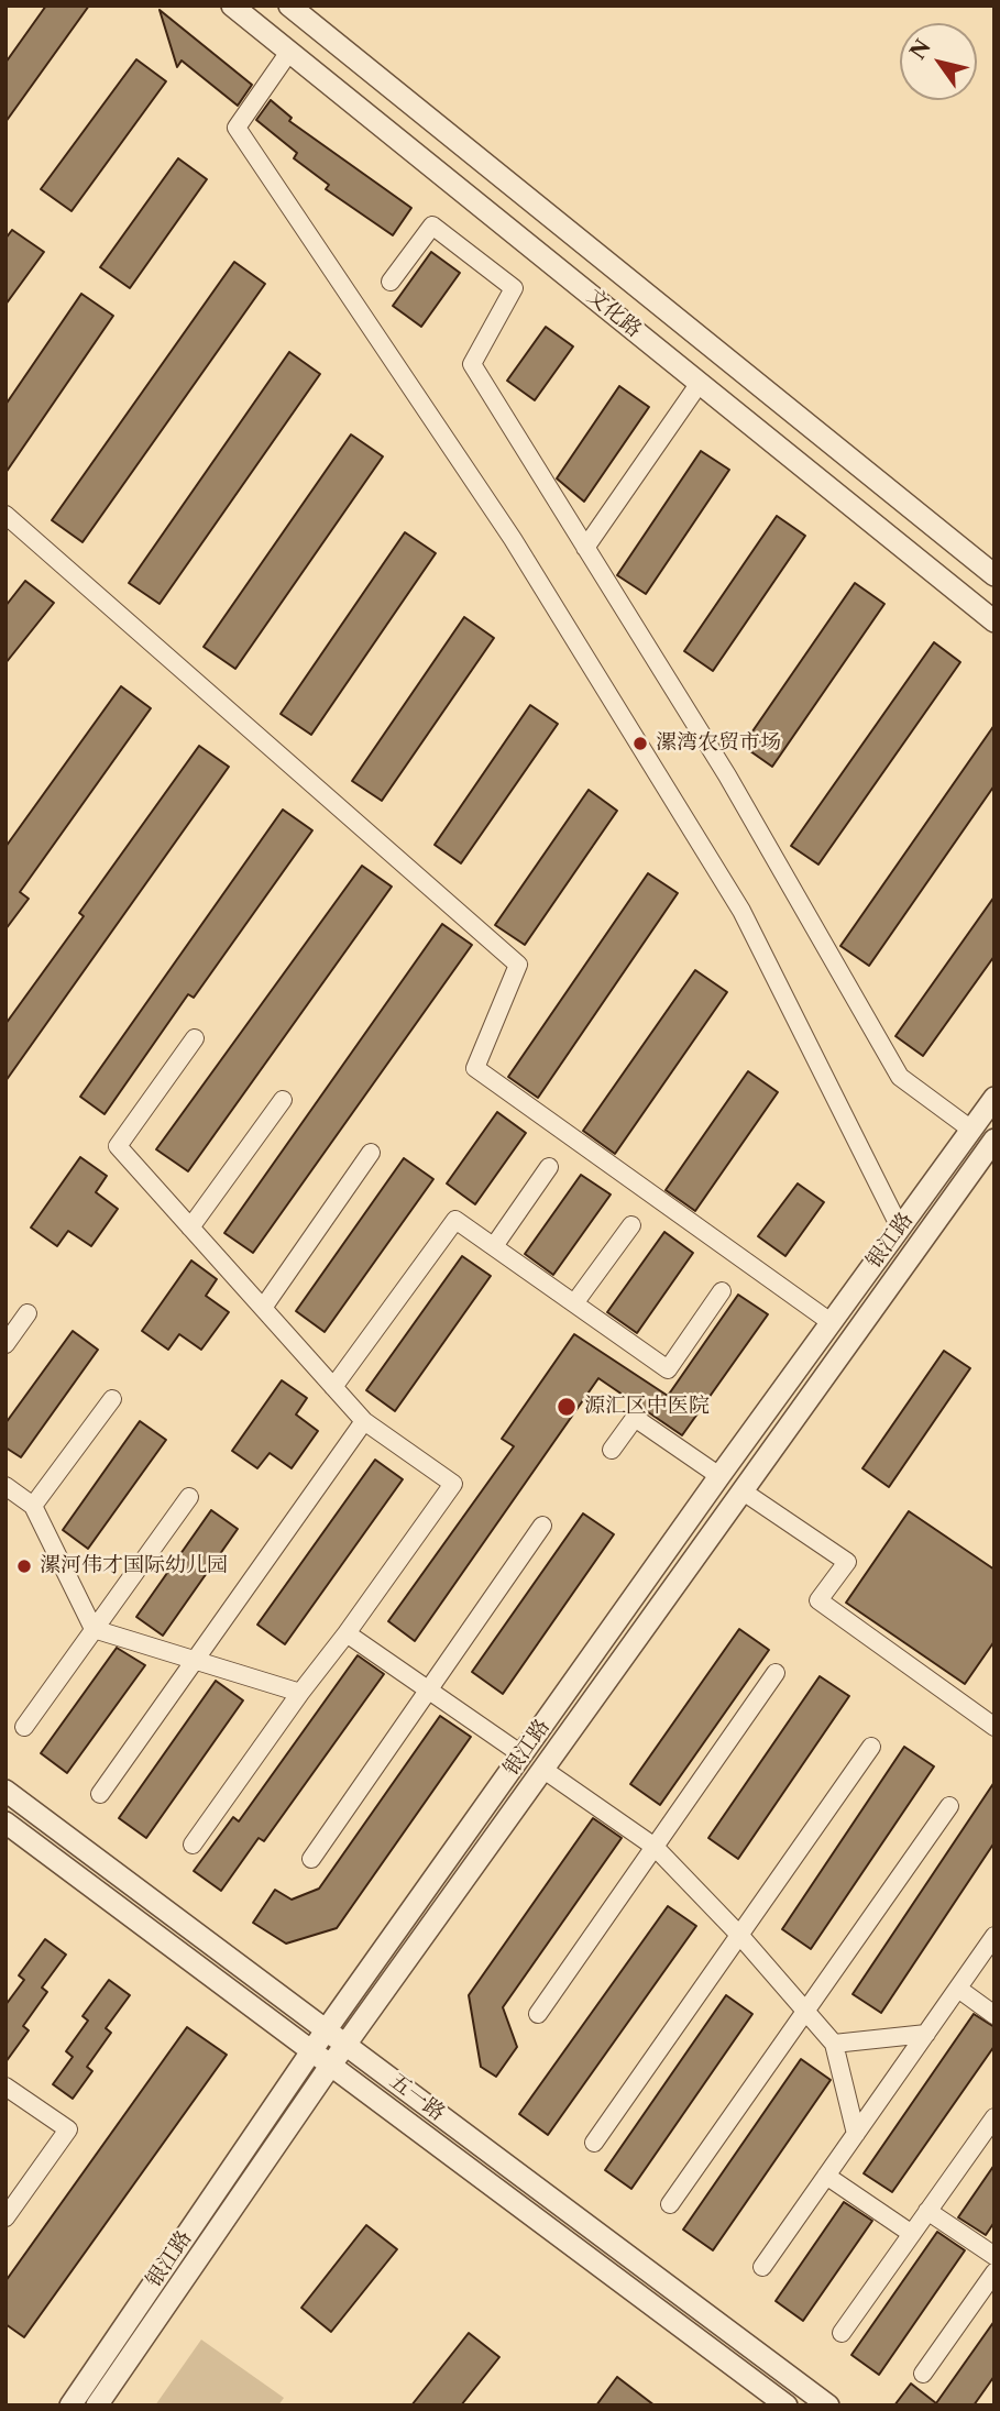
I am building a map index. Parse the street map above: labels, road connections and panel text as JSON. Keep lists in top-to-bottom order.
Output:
{
  "streets": {
    "street": ["文化路", "银江路", "五一路"]
  },
  "crossings": [
    ["银江路", "五一路"]
  ],
  "places": ["漯湾农贸市场", "源汇区中医院", "漯河伟才国际幼儿园"],
  "north": "top left"
}
